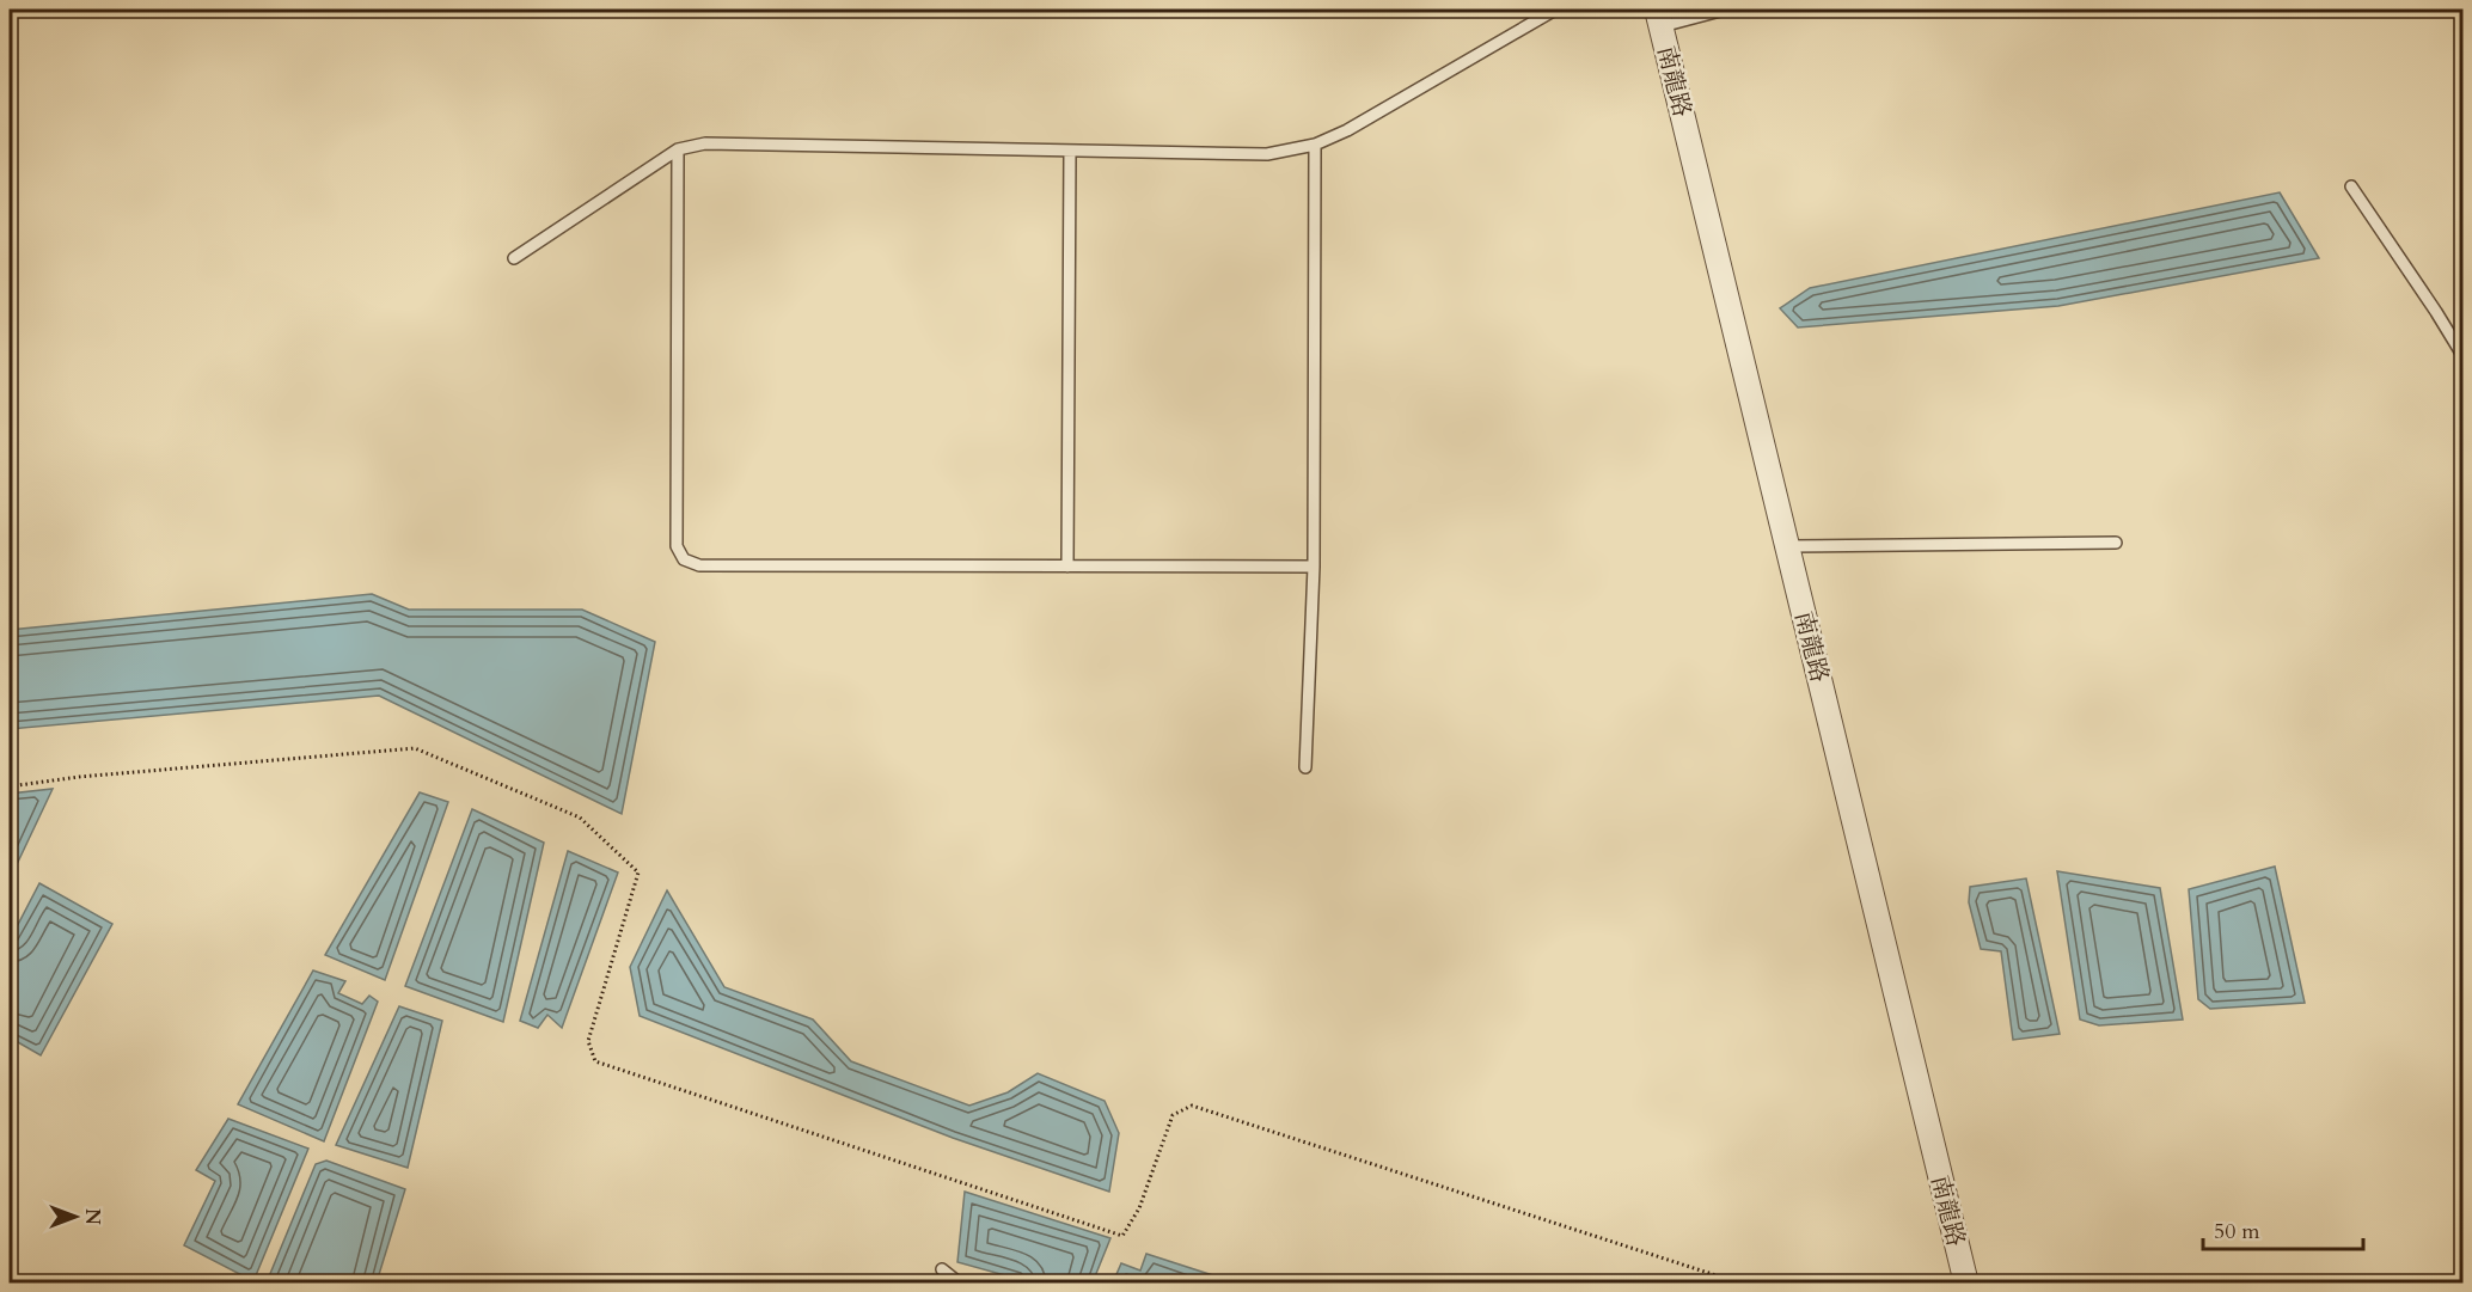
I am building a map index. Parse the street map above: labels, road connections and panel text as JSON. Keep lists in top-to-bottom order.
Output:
{
  "streets": {
    "street": ["南龍路"]
  },
  "scale_bar": "50 m",
  "north": "right"
}
